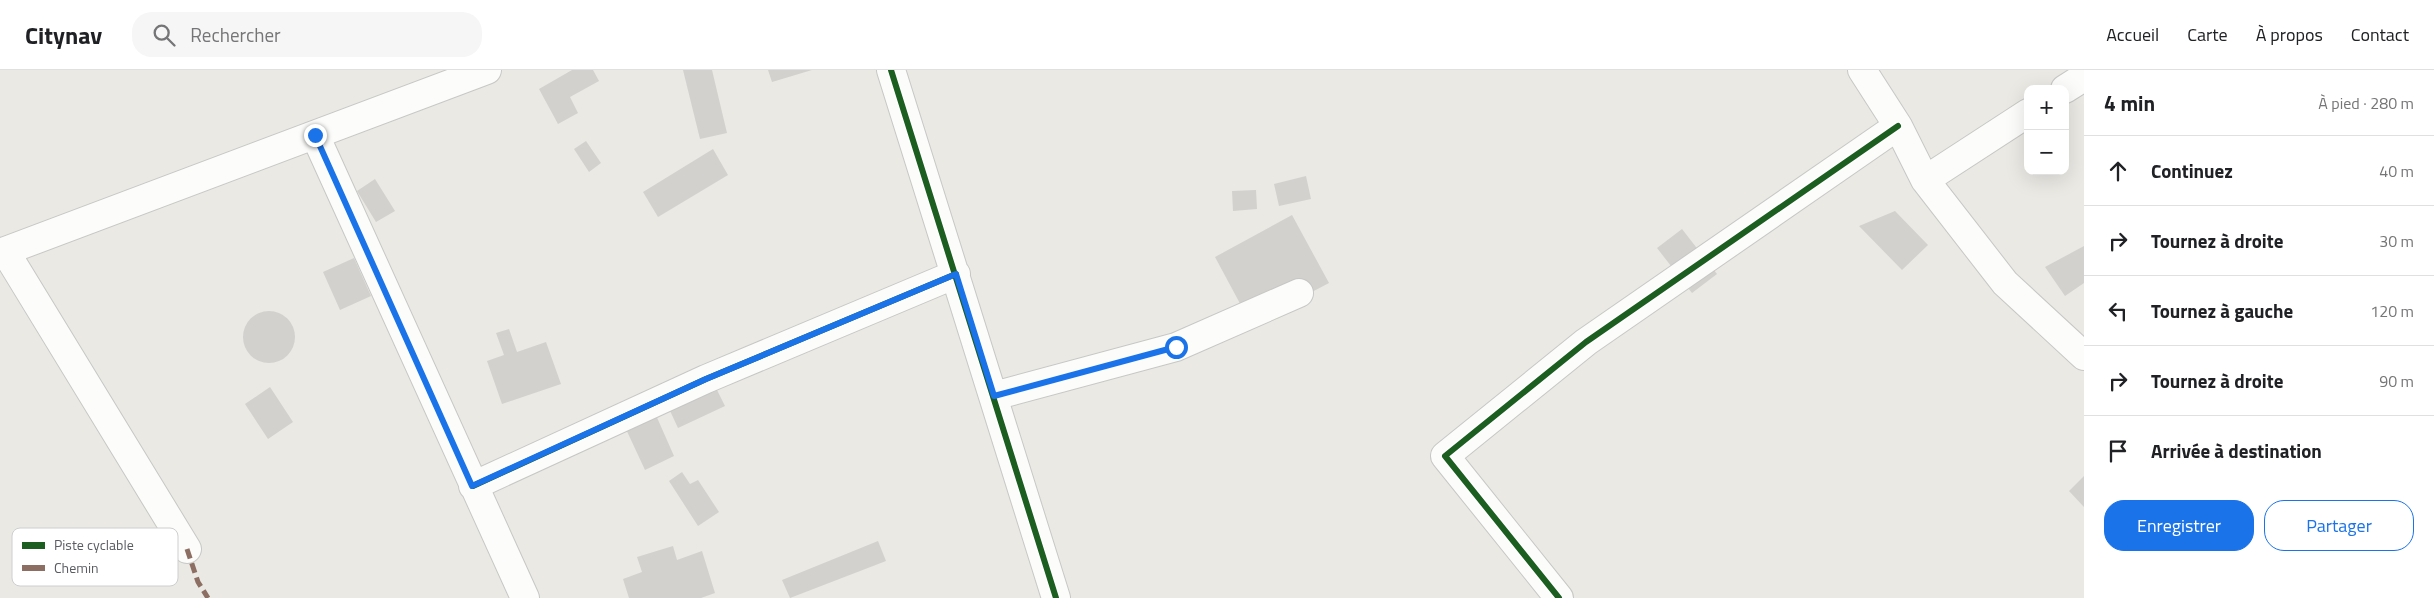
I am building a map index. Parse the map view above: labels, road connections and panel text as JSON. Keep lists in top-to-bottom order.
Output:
{
  "legend": ["Piste cyclable", "Chemin"],
  "page": {
    "header": "Citynav",
    "search": "Rechercher",
    "nav": [
      "Accueil",
      "Carte",
      "À propos",
      "Contact"
    ],
    "heading": ["4 min", "À pied · 280 m"],
    "map_buttons": ["+", "−"],
    "list": [
      ["Continuez", "40 m"],
      ["Tournez à droite", "30 m"],
      ["Tournez à gauche", "120 m"],
      ["Tournez à droite", "90 m"],
      "Arrivée à destination"
    ],
    "buttons": ["Enregistrer", "Partager"]
  }
}
